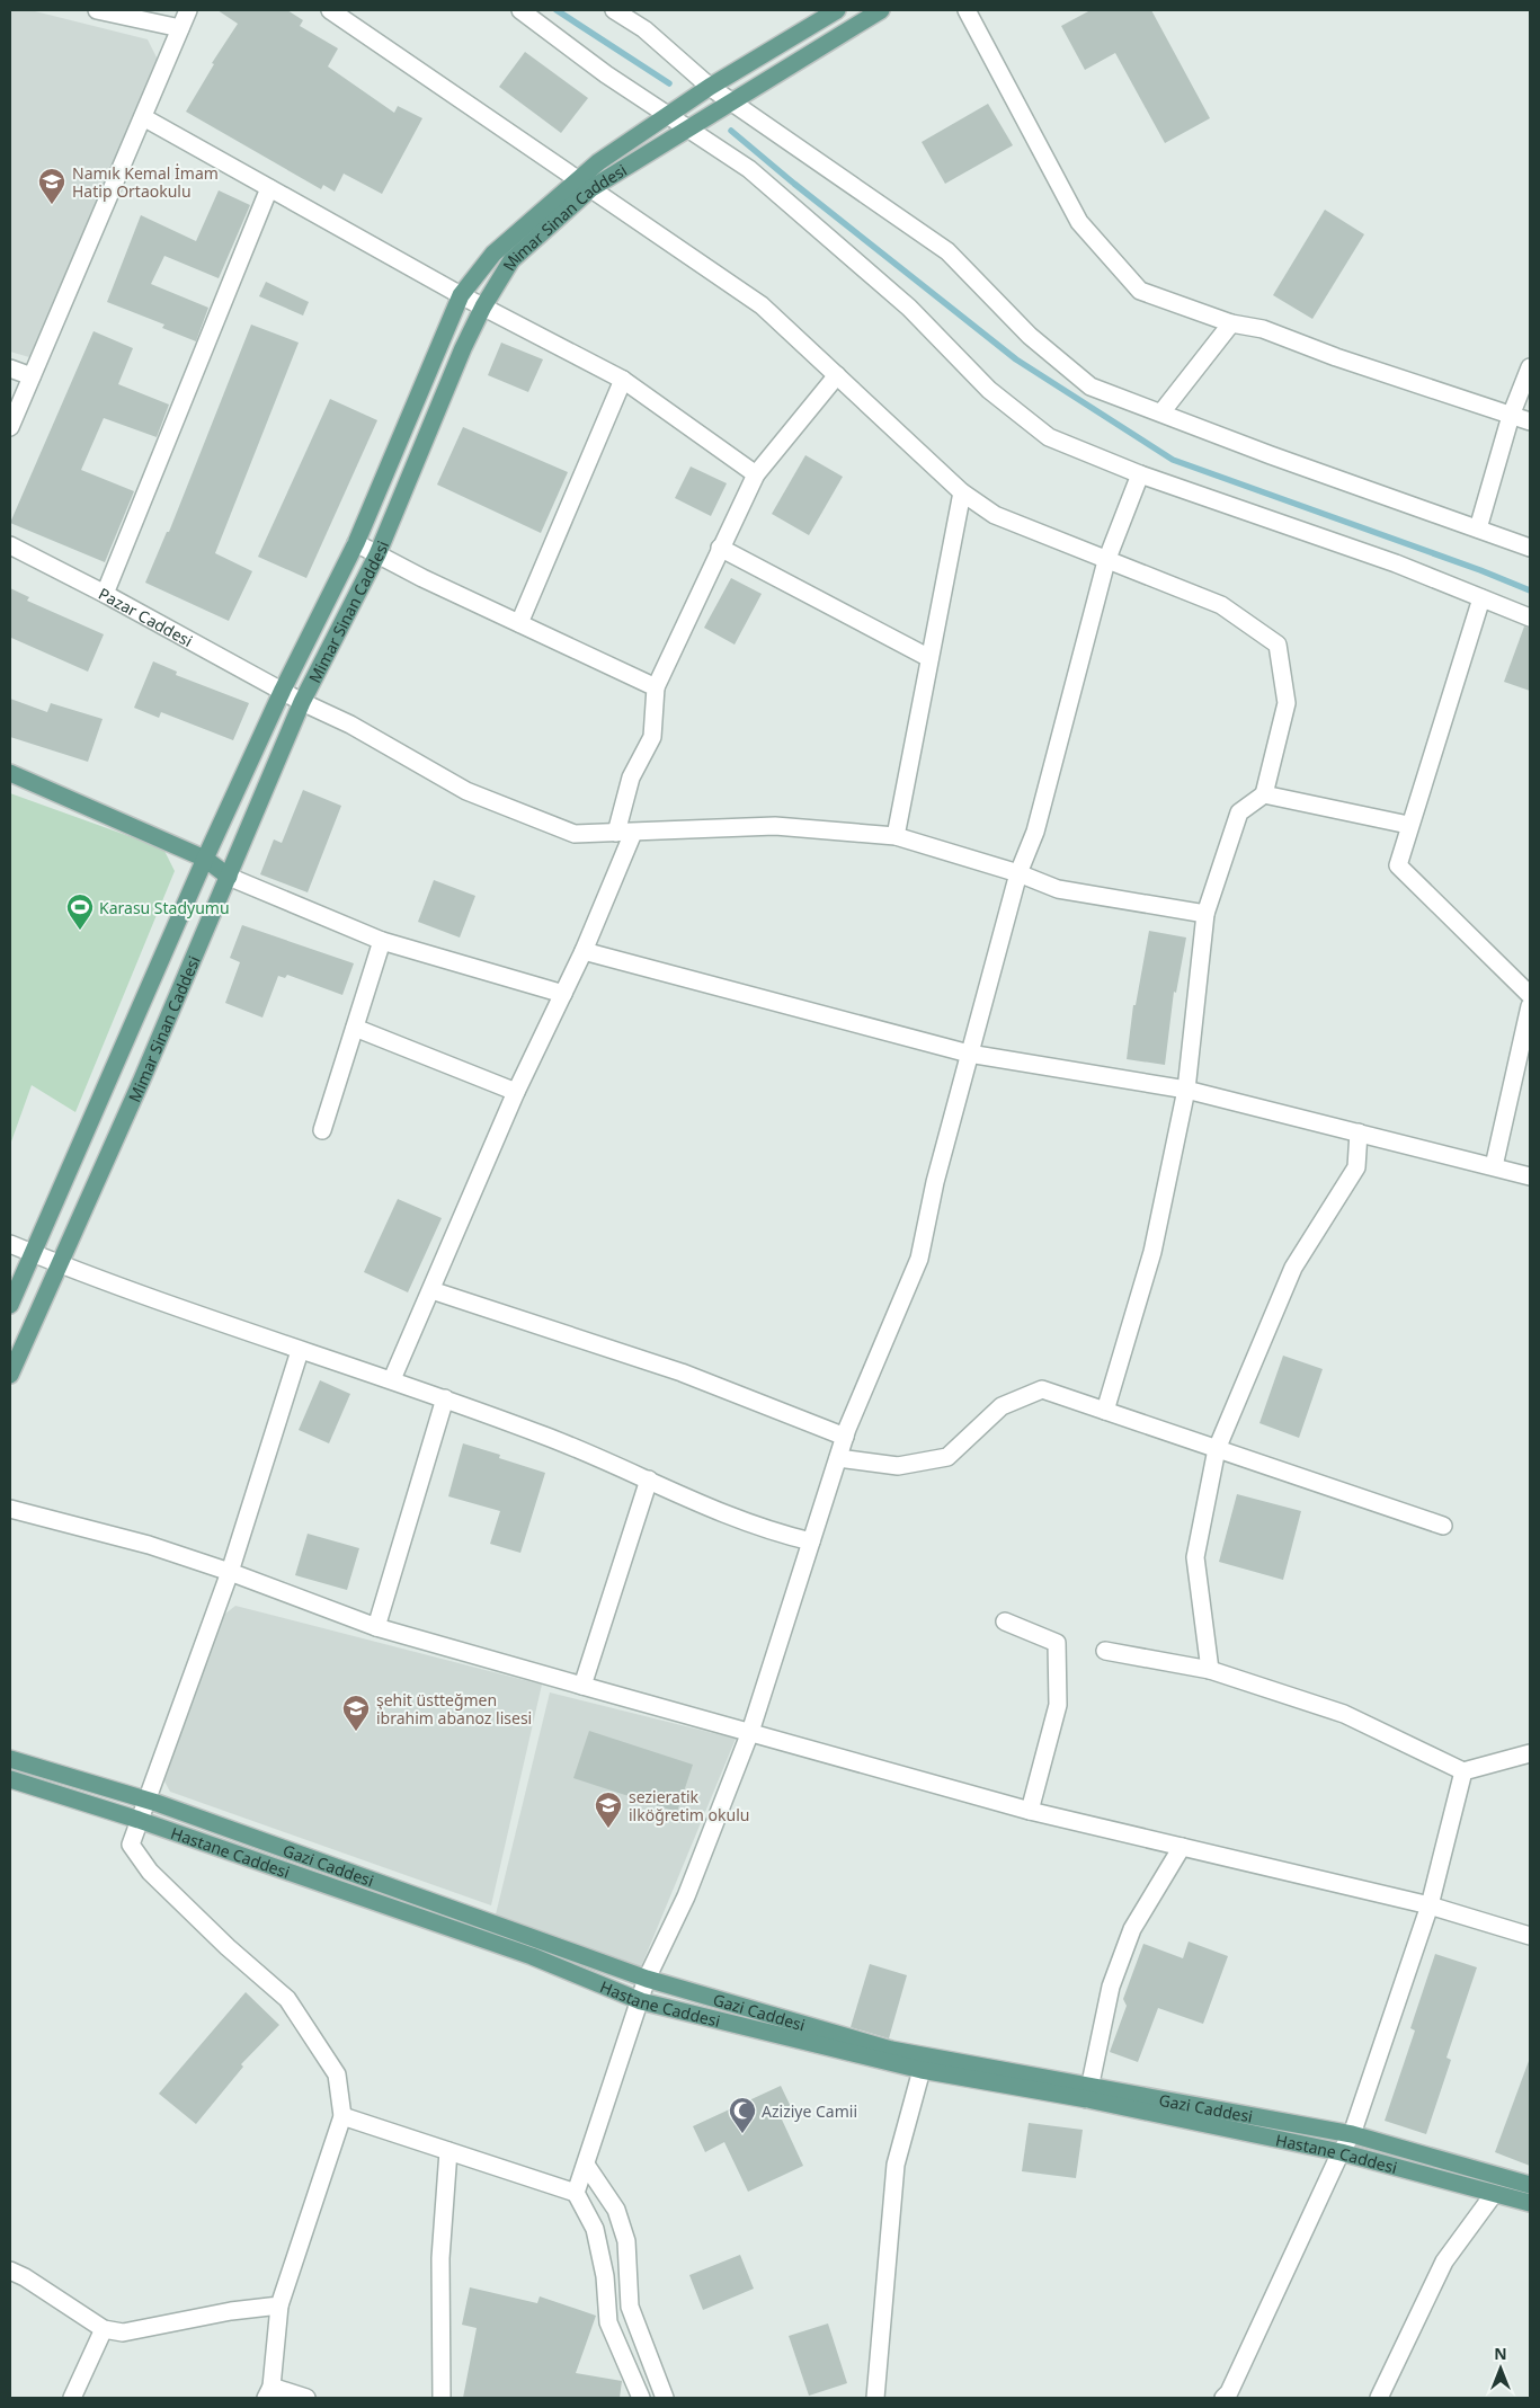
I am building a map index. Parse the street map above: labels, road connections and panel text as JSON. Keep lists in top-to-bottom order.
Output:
{
  "streets": {
    "main road": ["Mimar Sinan Caddesi", "Hastane Caddesi", "Gazi Caddesi"],
    "street": ["Pazar Caddesi"]
  },
  "crossings": [
    ["Mimar Sinan Caddesi", "Pazar Caddesi"],
    ["Hastane Caddesi", "Gazi Caddesi"]
  ],
  "places": {
    "school or university": ["Namık Kemal İmam Hatip Ortaokulu", "şehit üstteğmen ibrahim abanoz lisesi", "sezieratik ilköğretim okulu"],
    "sports": ["Karasu Stadyumu"],
    "mosque": ["Aziziye Camii"]
  },
  "north": "top"
}
